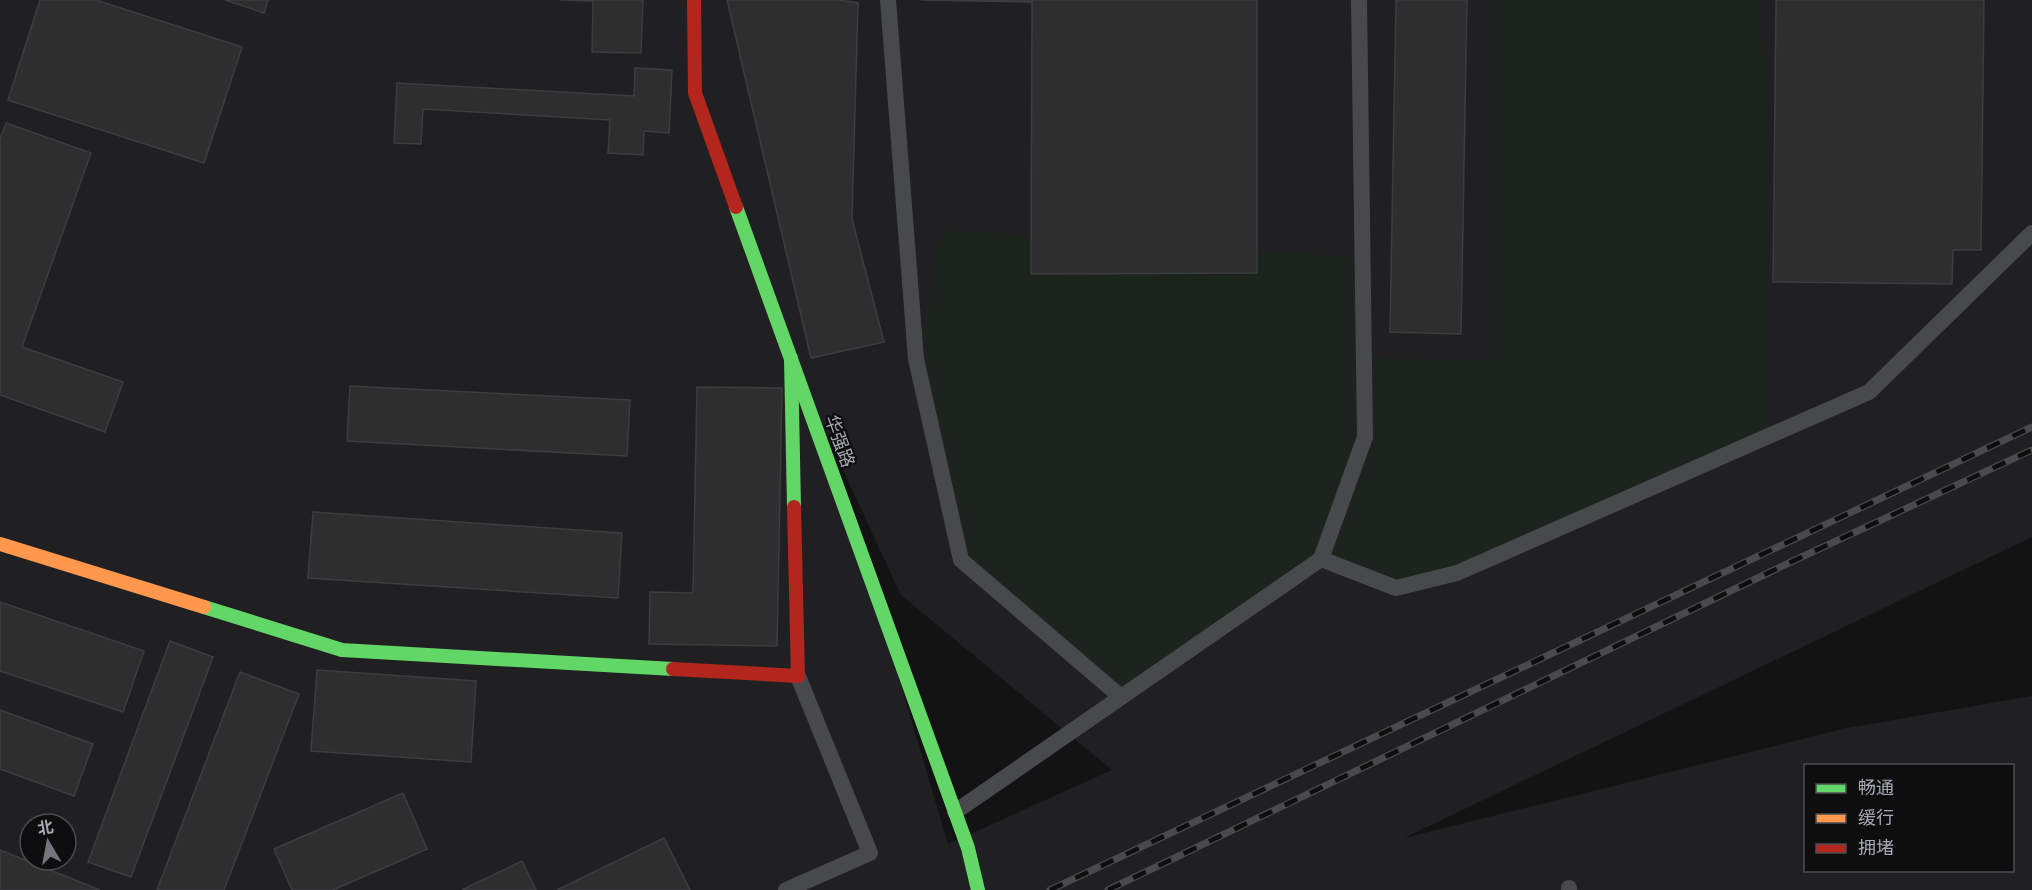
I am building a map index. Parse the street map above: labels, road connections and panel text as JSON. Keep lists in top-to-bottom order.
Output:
{
  "streets": {
    "street": ["华强路"]
  },
  "legend": ["畅通", "缓行", "拥堵"],
  "north": "top"
}
